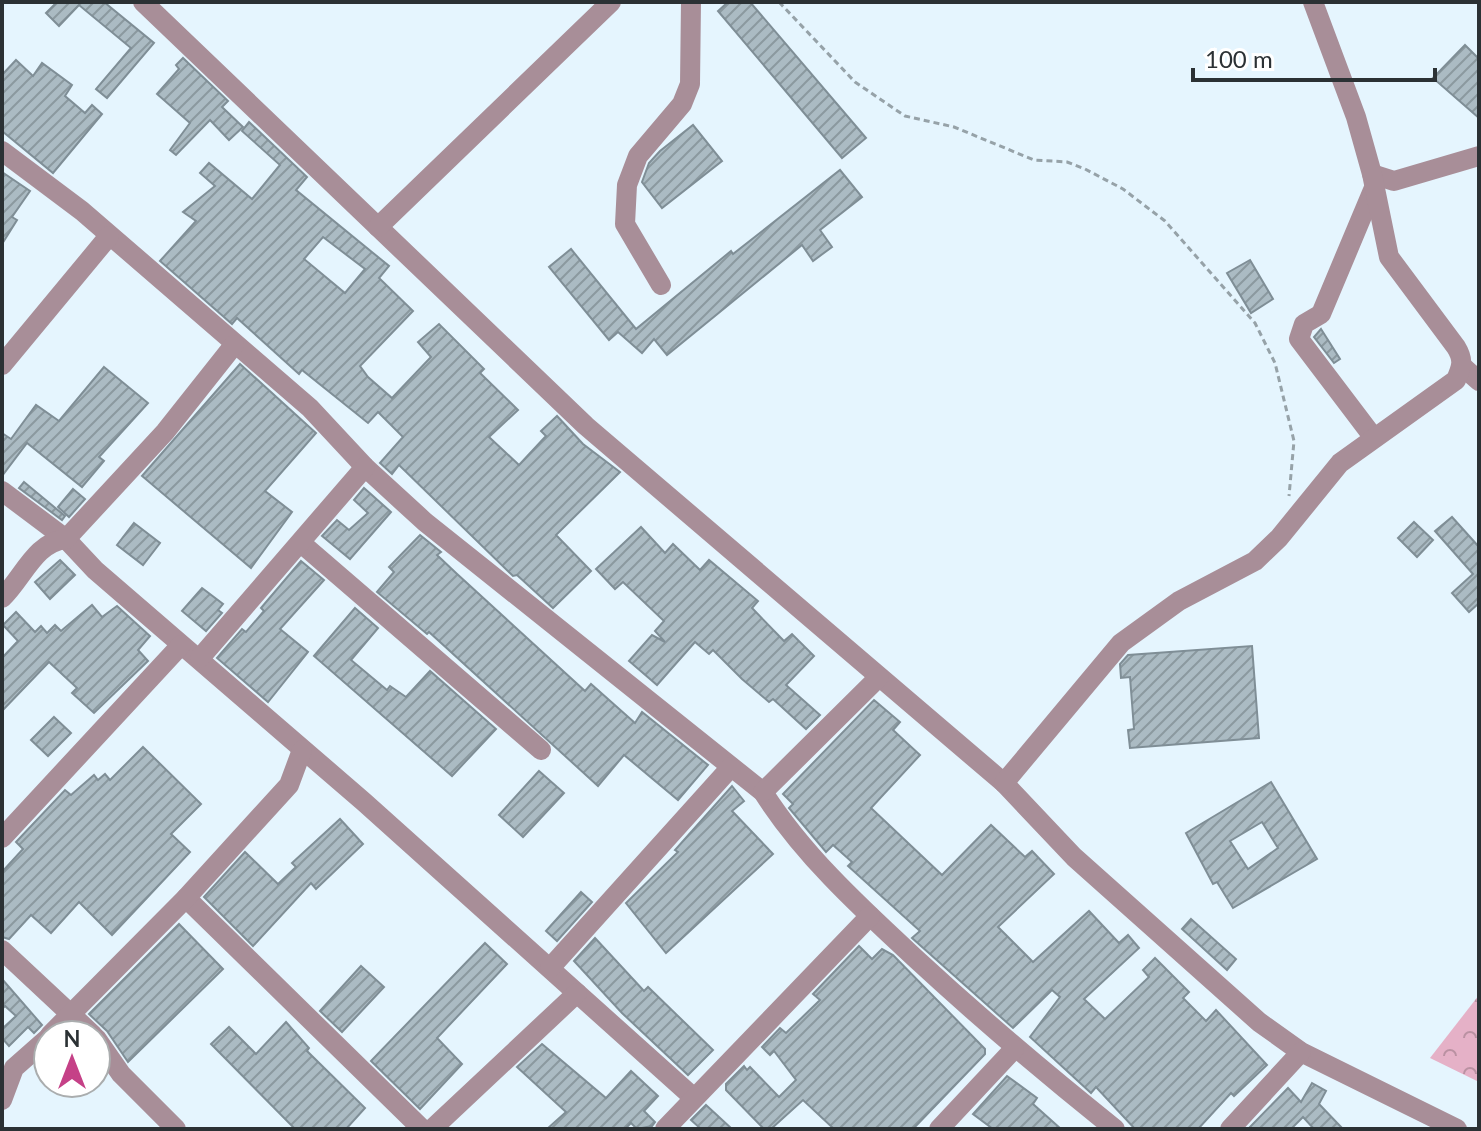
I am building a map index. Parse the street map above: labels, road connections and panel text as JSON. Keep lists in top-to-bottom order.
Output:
{
  "scale_bar": "100 m",
  "north": "top"
}
